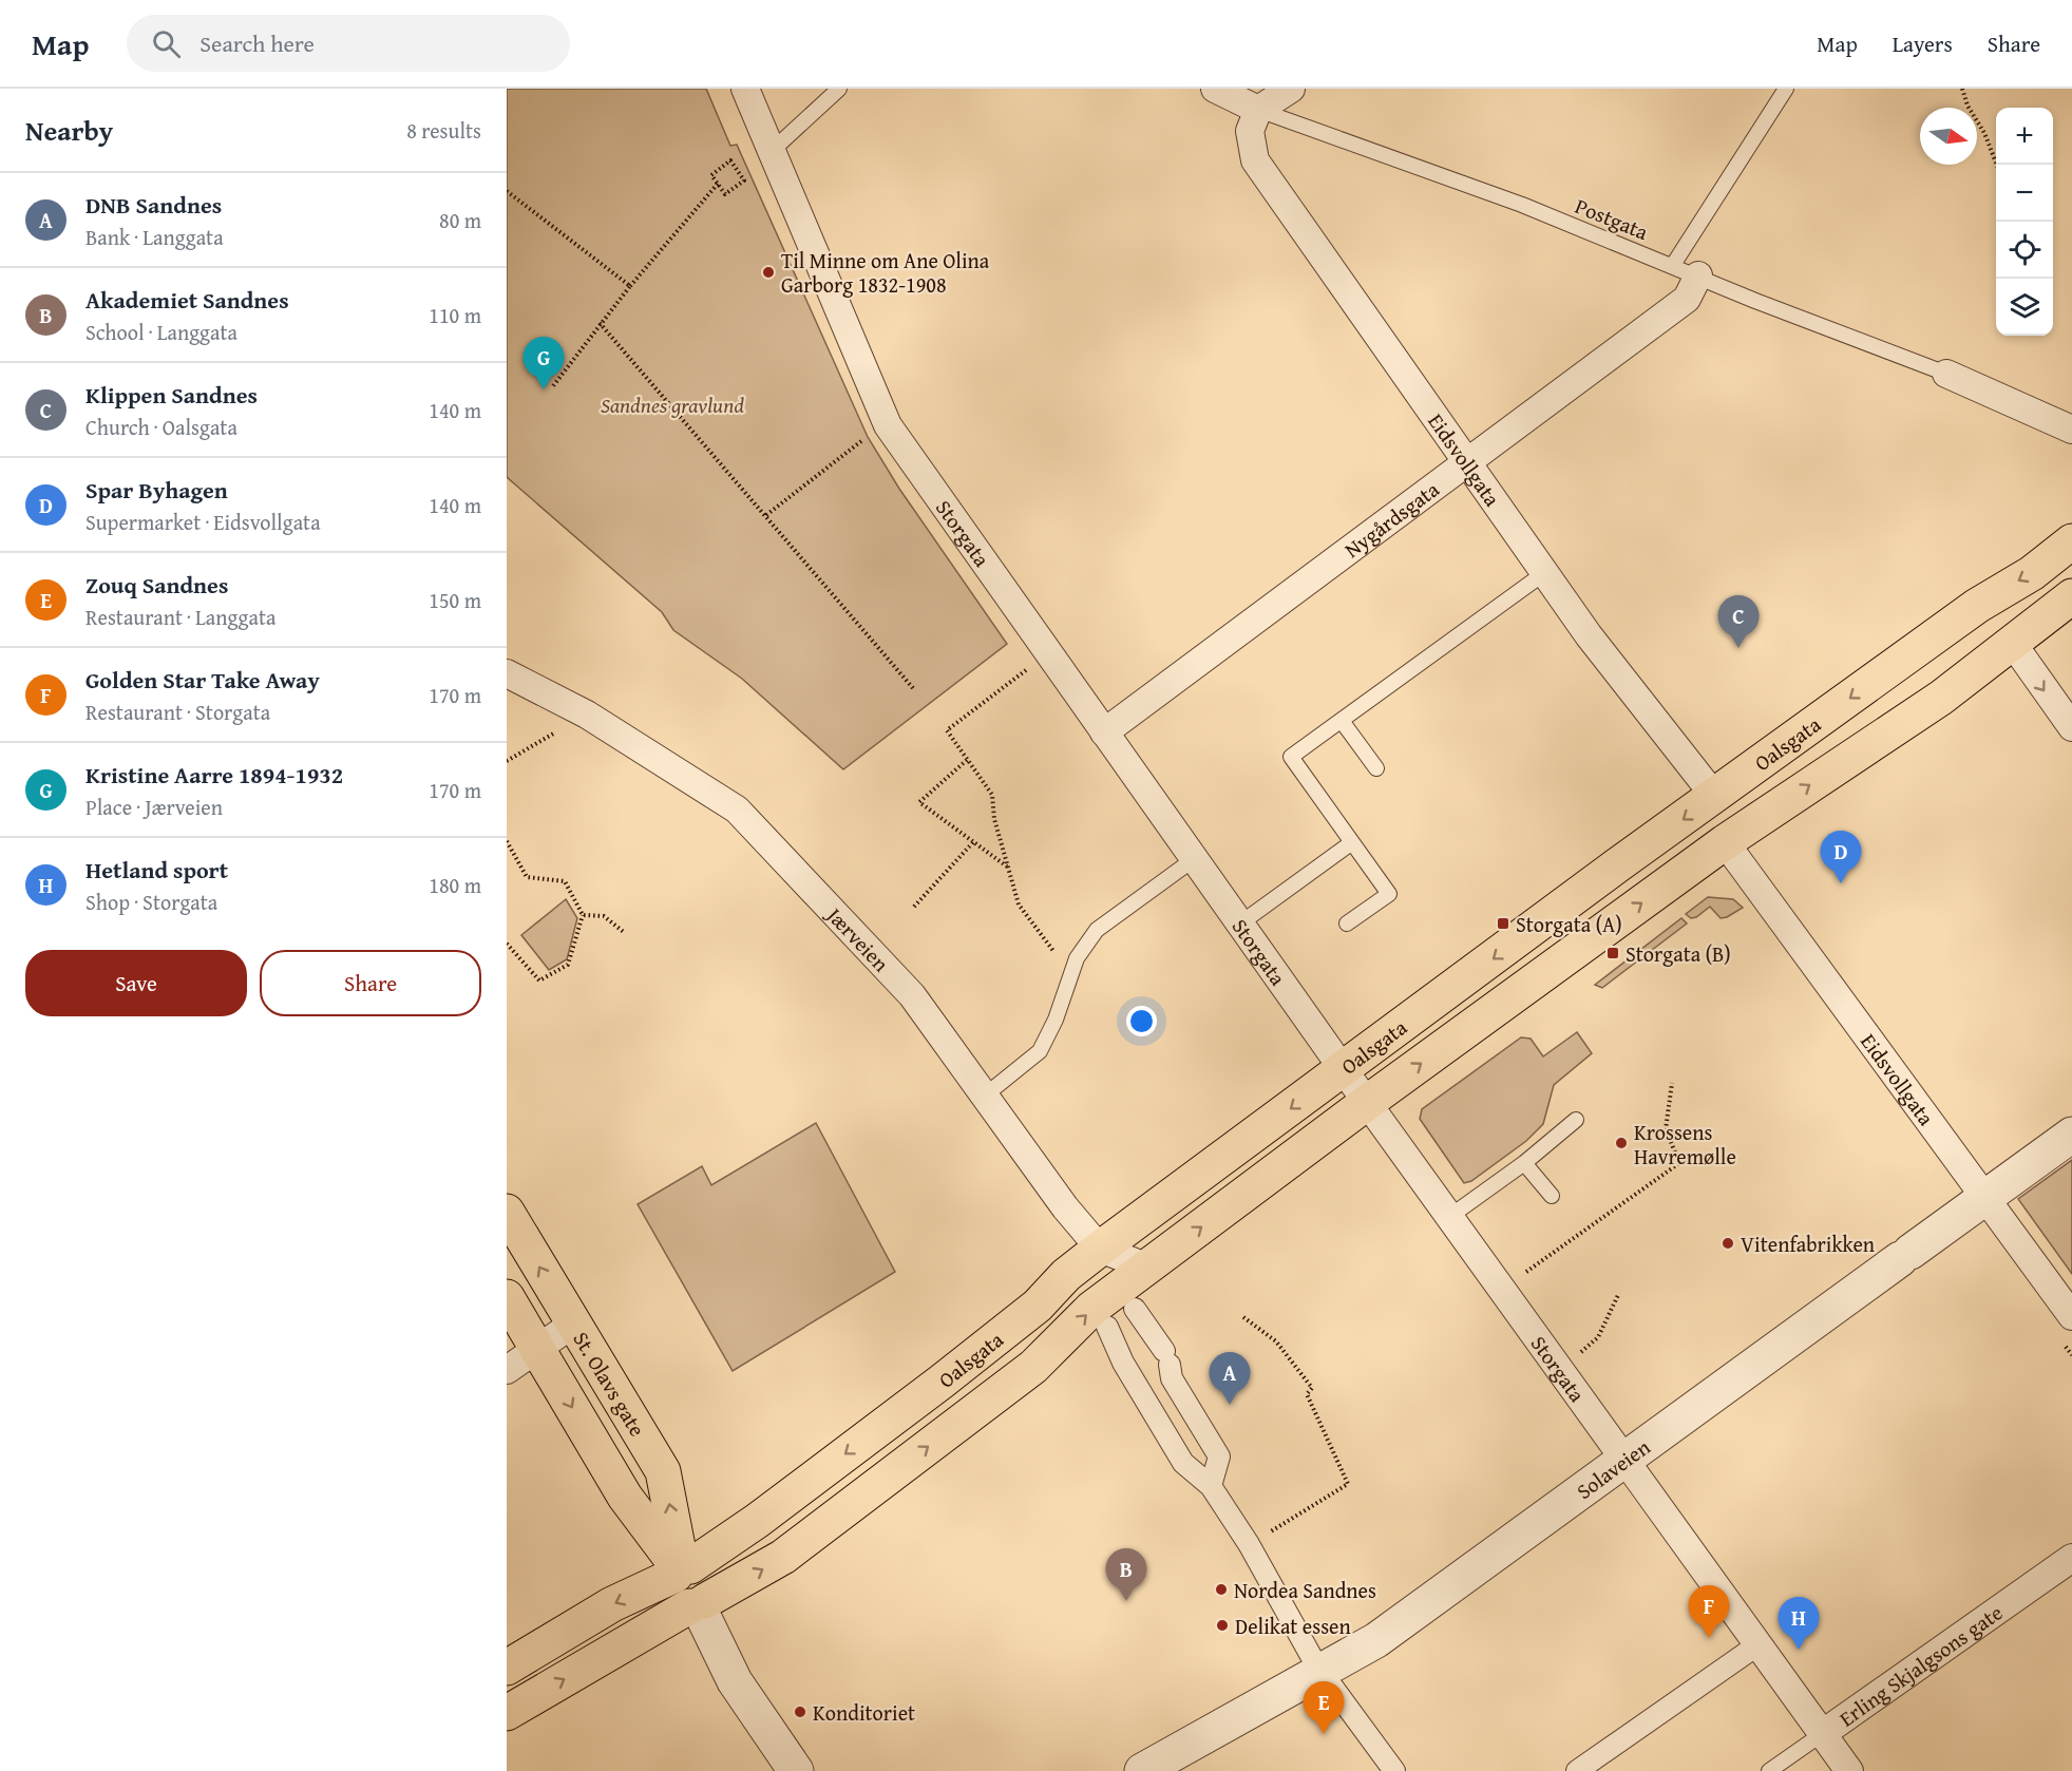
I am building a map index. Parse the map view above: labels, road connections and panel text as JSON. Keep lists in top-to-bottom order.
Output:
{
  "streets": {
    "main road": ["Oalsgata", "St. Olavs gate"],
    "street": [
      "Eidsvollgata",
      "Nygårdsgata",
      "Storgata",
      "Jærveien",
      "Solaveien",
      "Erling Skjalgsons gate"
    ],
    "lane": ["Postgata"]
  },
  "crossings": [
    ["Postgata", "Eidsvollgata"],
    ["Postgata", "Nygårdsgata"],
    ["Eidsvollgata", "Nygårdsgata"],
    ["Eidsvollgata", "Oalsgata"],
    ["Eidsvollgata", "Solaveien"],
    ["Nygårdsgata", "Storgata"],
    ["Storgata", "Oalsgata"],
    ["Storgata", "Solaveien"],
    ["Storgata", "Erling Skjalgsons gate"],
    ["Oalsgata", "Jærveien"],
    ["Oalsgata", "St. Olavs gate"]
  ],
  "parks": ["Sandnes gravlund"],
  "places": {
    "other": [
      "Til Minne om Ane Olina Garborg 1832-1908",
      "Krossens Havremølle",
      "Vitenfabrikken",
      "Nordea Sandnes",
      "Delikat essen",
      "Konditoriet"
    ],
    "transit": ["Storgata (A)", "Storgata (B)"]
  },
  "north": "right",
  "page": {
    "header": "Map",
    "search": "Search here",
    "nav": ["Map", "Layers", "Share"],
    "heading": ["Nearby", "8 results"],
    "map_buttons": ["+", "−"],
    "list": [
      {
        "mark": "A",
        "name": "DNB Sandnes",
        "note": "Bank · Langgata",
        "value": "80 m"
      },
      {
        "mark": "B",
        "name": "Akademiet Sandnes",
        "note": "School · Langgata",
        "value": "110 m"
      },
      {
        "mark": "C",
        "name": "Klippen Sandnes",
        "note": "Church · Oalsgata",
        "value": "140 m"
      },
      {
        "mark": "D",
        "name": "Spar Byhagen",
        "note": "Supermarket · Eidsvollgata",
        "value": "140 m"
      },
      {
        "mark": "E",
        "name": "Zouq Sandnes",
        "note": "Restaurant · Langgata",
        "value": "150 m"
      },
      {
        "mark": "F",
        "name": "Golden Star Take Away",
        "note": "Restaurant · Storgata",
        "value": "170 m"
      },
      {
        "mark": "G",
        "name": "Kristine Aarre 1894-1932",
        "note": "Place · Jærveien",
        "value": "170 m"
      },
      {
        "mark": "H",
        "name": "Hetland sport",
        "note": "Shop · Storgata",
        "value": "180 m"
      }
    ],
    "pins": [
      "G",
      "C",
      "D",
      "A",
      "B",
      "F",
      "H",
      "E"
    ],
    "buttons": ["Save", "Share"]
  }
}
